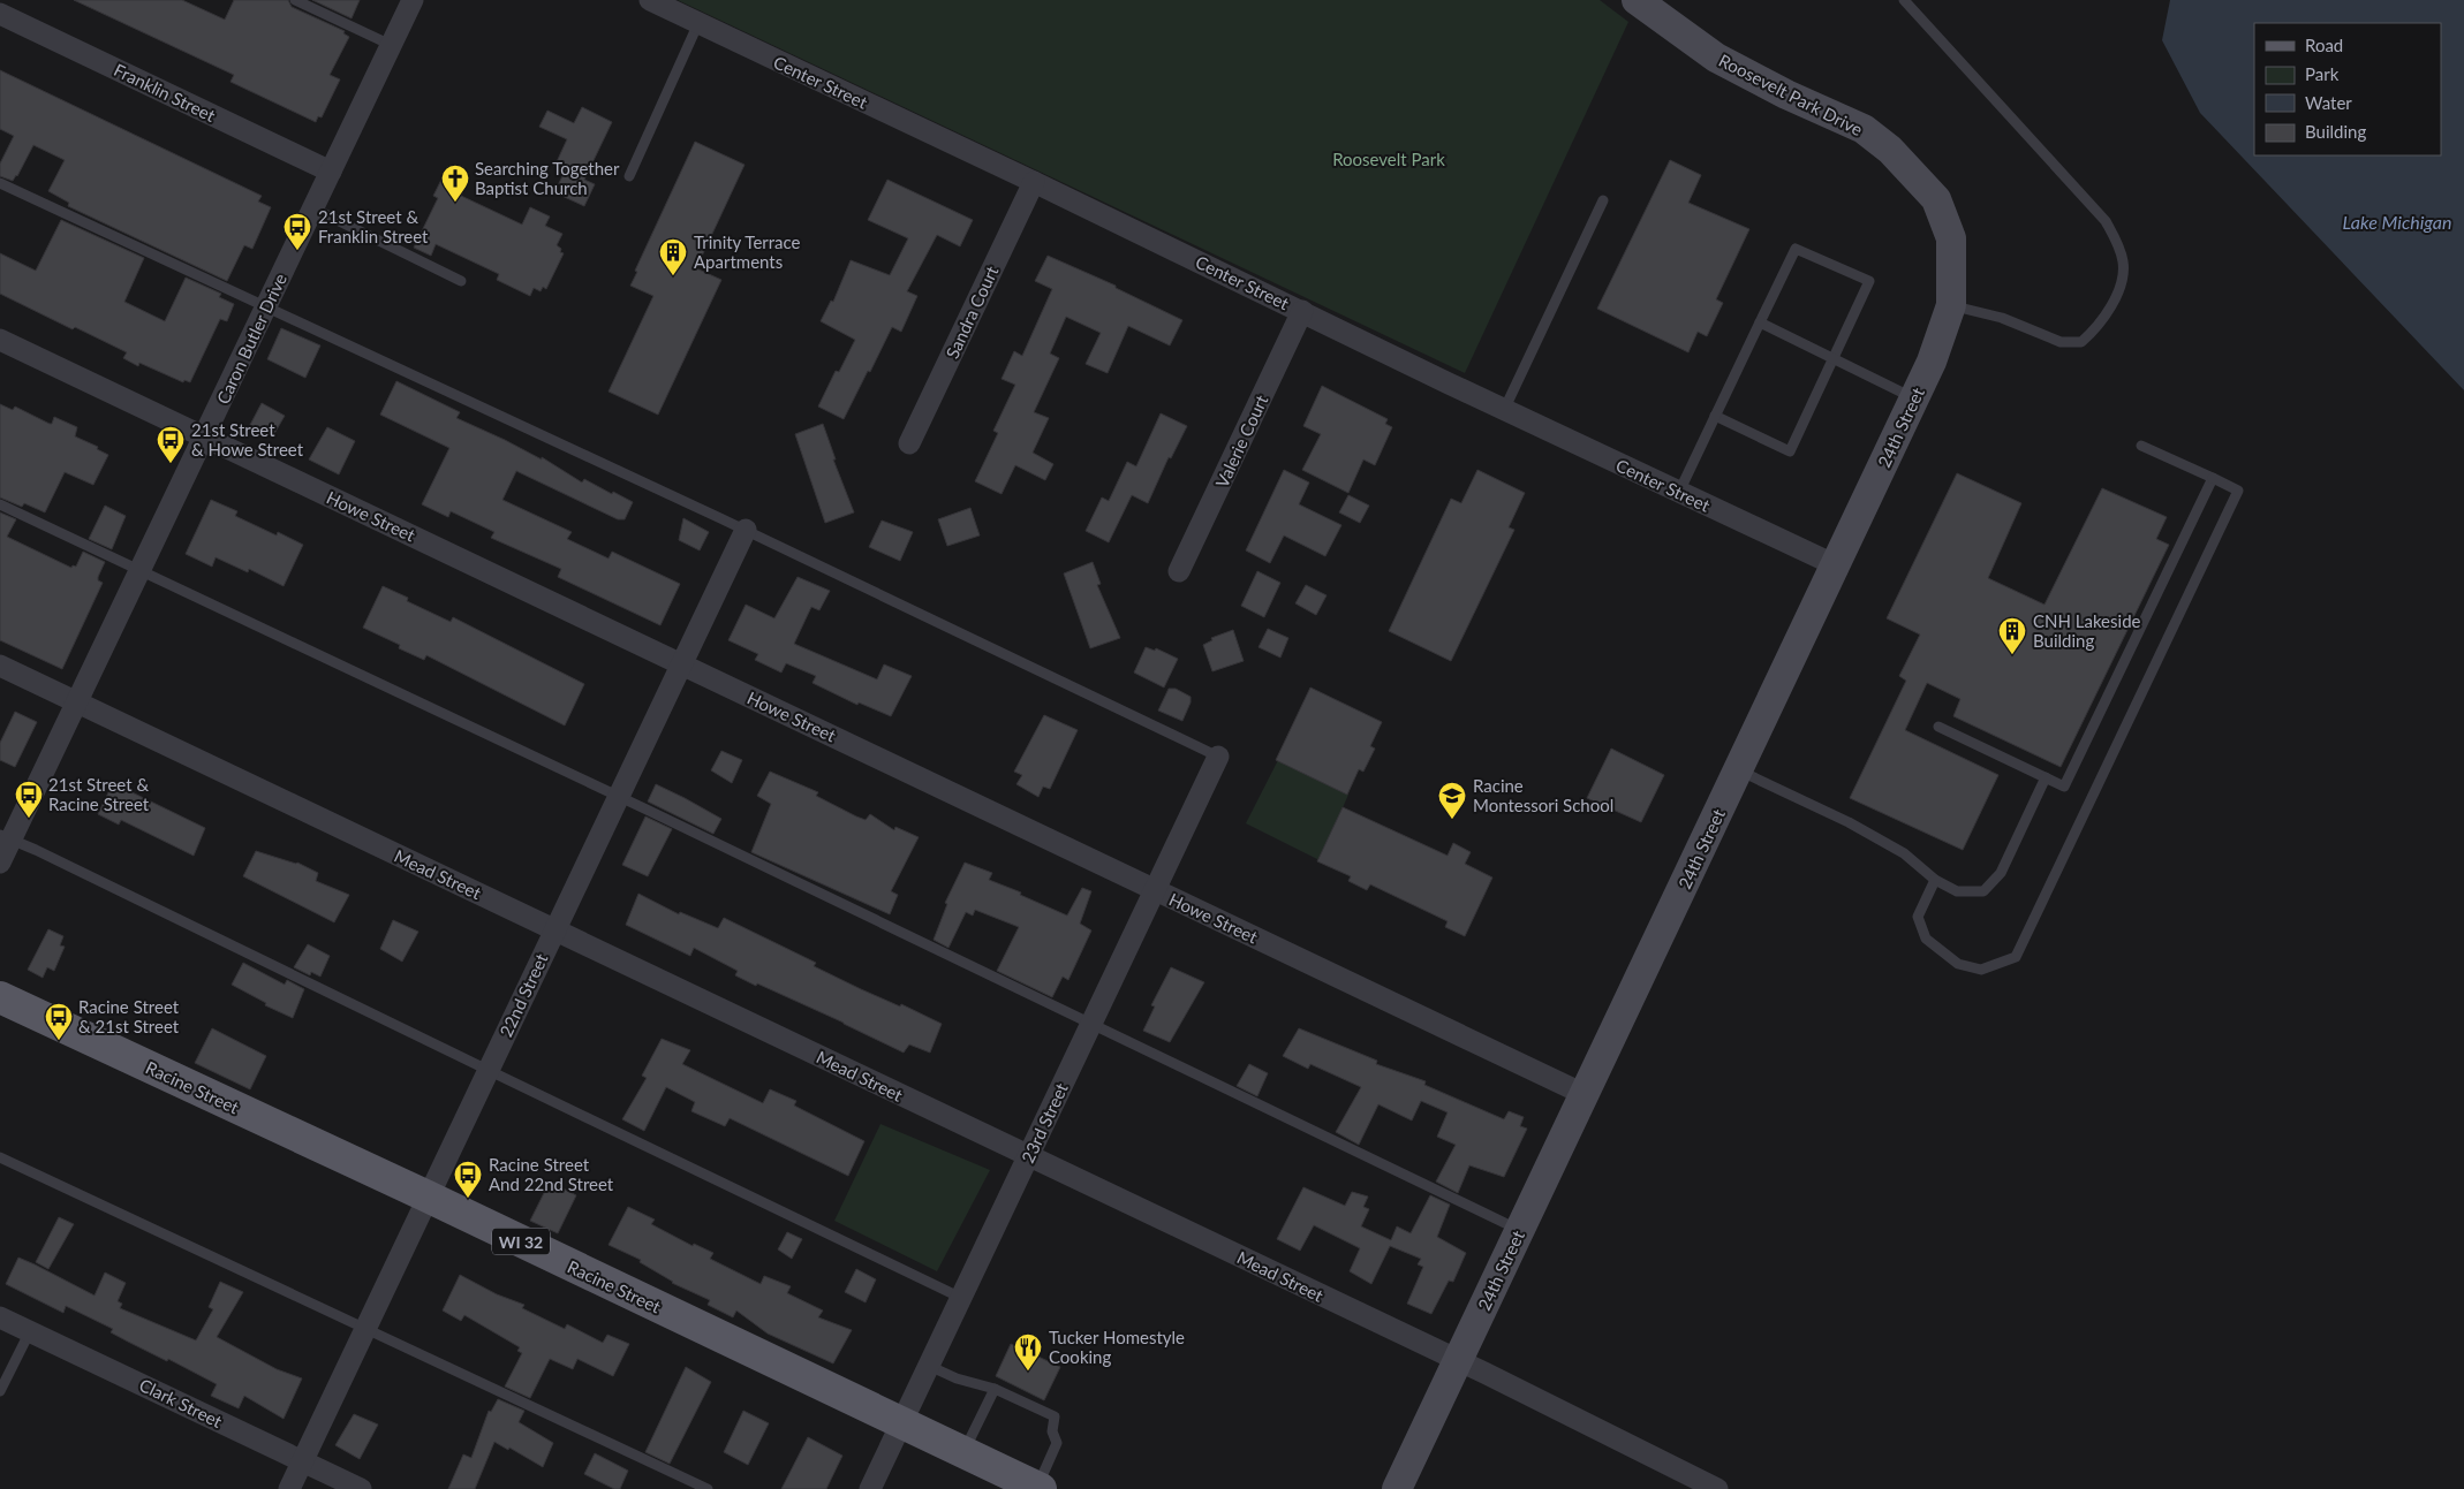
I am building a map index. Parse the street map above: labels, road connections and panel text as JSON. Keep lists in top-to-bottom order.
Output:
{
  "streets": {
    "main road": ["Racine Street", "WI 32"],
    "street": [
      "Center Street",
      "Franklin Street",
      "Roosevelt Park Drive",
      "Sandra Court",
      "Caron Butler Drive",
      "24th Street",
      "Valerie Court",
      "Howe Street",
      "Mead Street",
      "22nd Street",
      "23rd Street",
      "Clark Street"
    ]
  },
  "crossings": [
    ["Center Street", "Sandra Court"],
    ["Center Street", "24th Street"],
    ["Center Street", "Valerie Court"],
    ["Franklin Street", "Caron Butler Drive"],
    ["Roosevelt Park Drive", "24th Street"],
    ["Caron Butler Drive", "Howe Street"],
    ["Caron Butler Drive", "Mead Street"],
    ["24th Street", "Howe Street"],
    ["24th Street", "Mead Street"],
    ["Howe Street", "22nd Street"],
    ["Howe Street", "23rd Street"],
    ["Mead Street", "22nd Street"],
    ["Mead Street", "23rd Street"],
    ["22nd Street", "Racine Street"],
    ["22nd Street", "Clark Street"],
    ["Racine Street", "23rd Street"]
  ],
  "water": ["Lake Michigan"],
  "parks": ["Roosevelt Park"],
  "places": {
    "church": ["Searching Together Baptist Church"],
    "bus stop": [
      "21st Street & Franklin Street",
      "21st Street & Howe Street",
      "21st Street & Racine Street",
      "Racine Street & 21st Street",
      "Racine Street And 22nd Street"
    ],
    "building": ["Trinity Terrace Apartments", "CNH Lakeside Building"],
    "school or university": ["Racine Montessori School"],
    "restaurant": ["Tucker Homestyle Cooking"]
  },
  "legend": [
    "Road",
    "Park",
    "Water",
    "Building"
  ]
}
